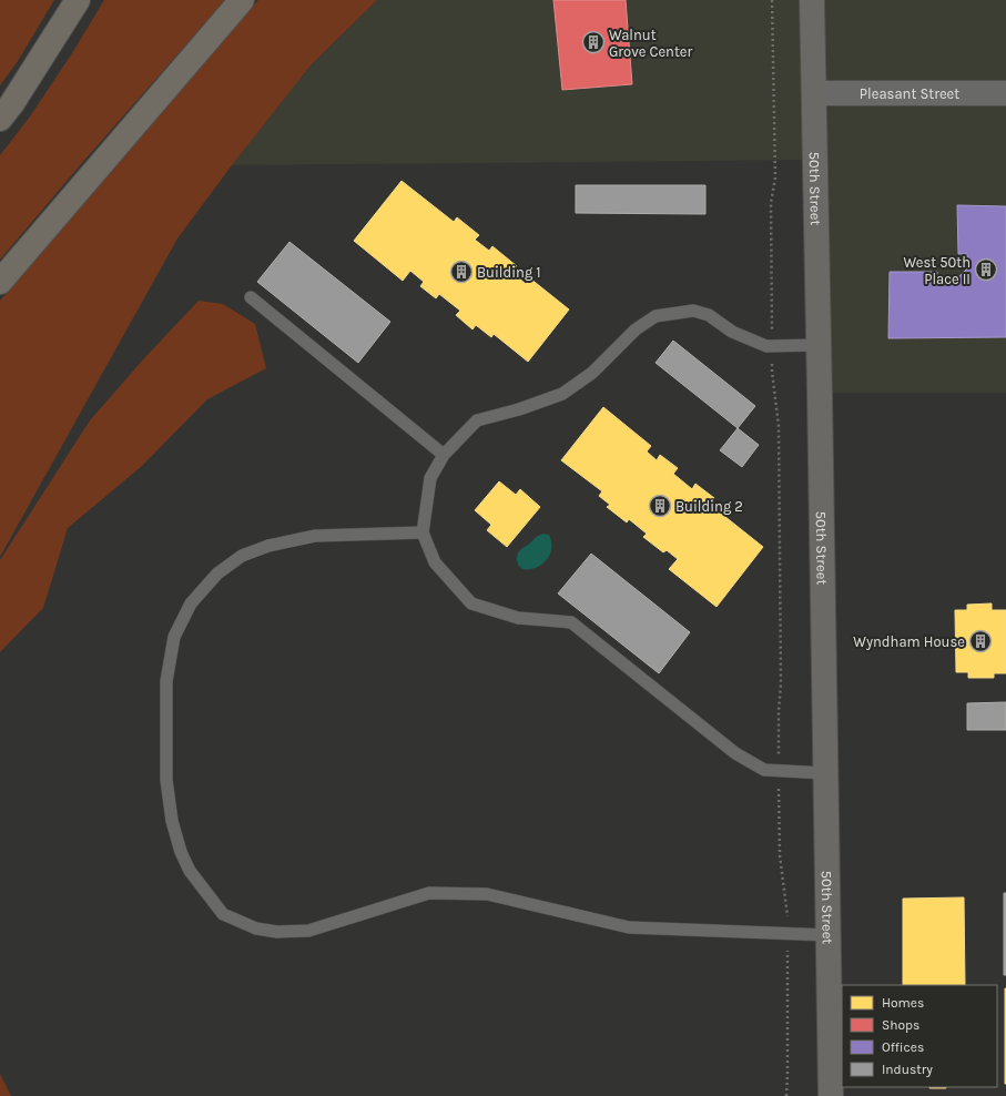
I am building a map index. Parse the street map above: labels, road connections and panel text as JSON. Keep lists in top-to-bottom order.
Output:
{
  "streets": {
    "main road": ["50th Street"],
    "street": ["Pleasant Street"]
  },
  "crossings": [
    ["Pleasant Street", "50th Street"]
  ],
  "places": {
    "building": [
      "Walnut Grove Center",
      "West 50th Place II",
      "Building 1",
      "Building 2",
      "Wyndham House"
    ]
  },
  "legend": [
    "Homes",
    "Shops",
    "Offices",
    "Industry"
  ]
}
